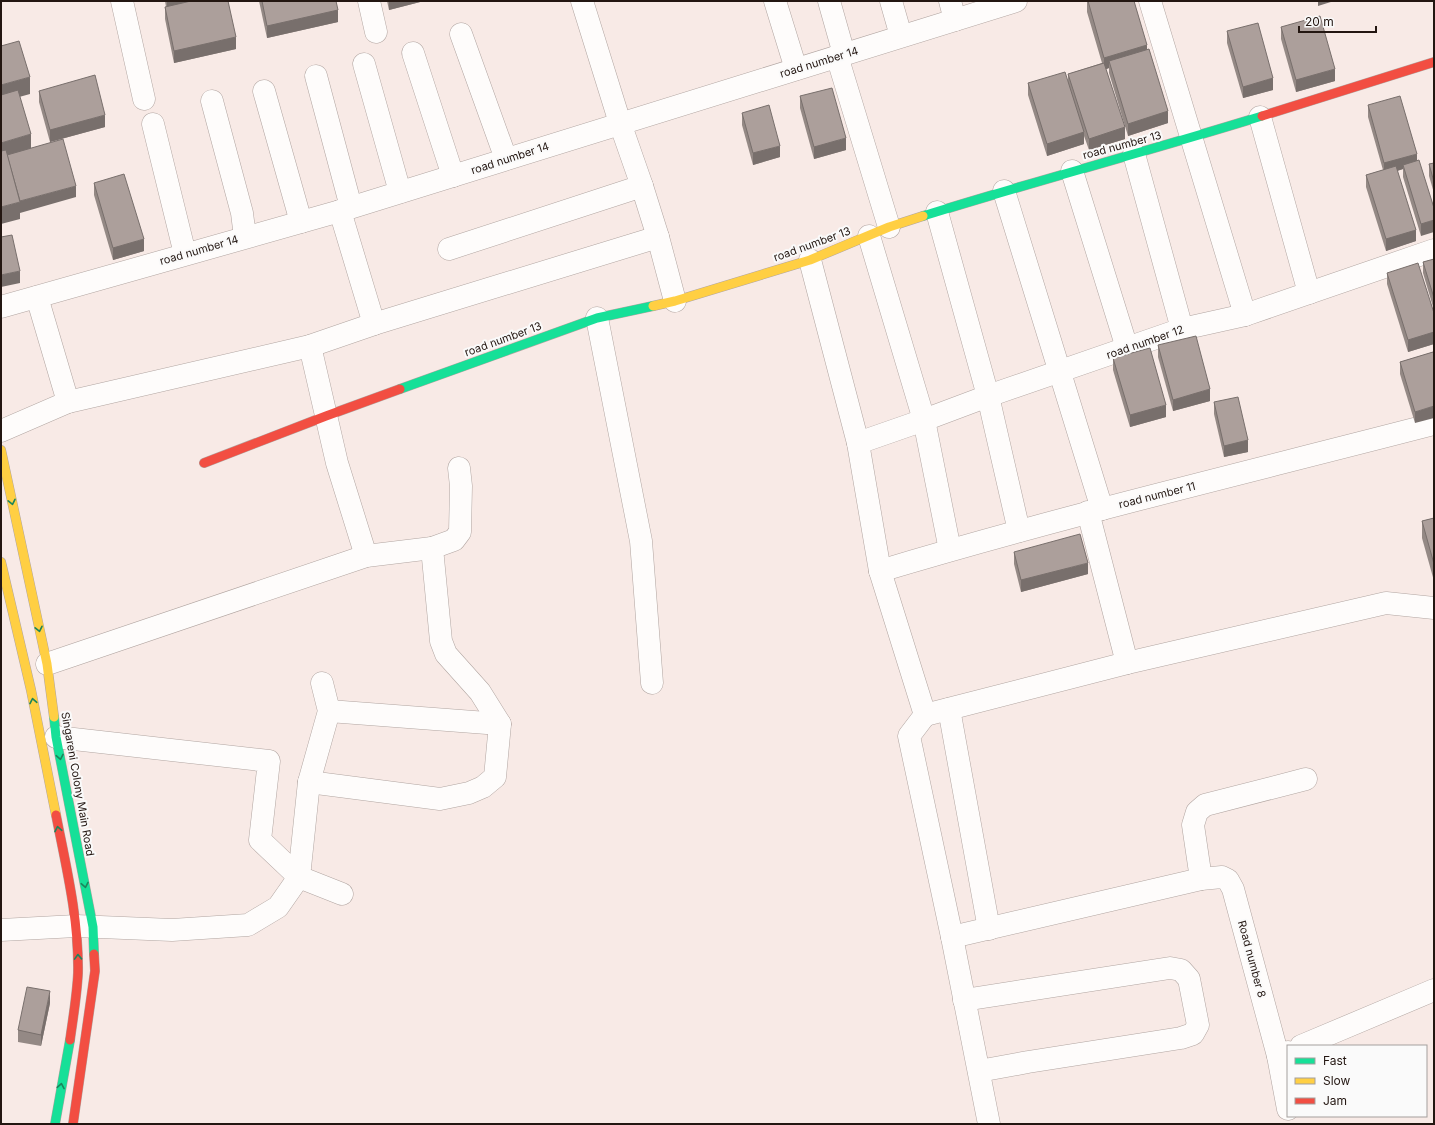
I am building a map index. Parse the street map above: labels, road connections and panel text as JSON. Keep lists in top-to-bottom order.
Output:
{
  "streets": {
    "street": [
      "road number 14",
      "road number 13",
      "road number 12",
      "road number 11",
      "Singareni Colony Main Road",
      "Road number 8"
    ]
  },
  "legend": ["Fast", "Slow", "Jam"],
  "scale_bar": "20 m"
}
